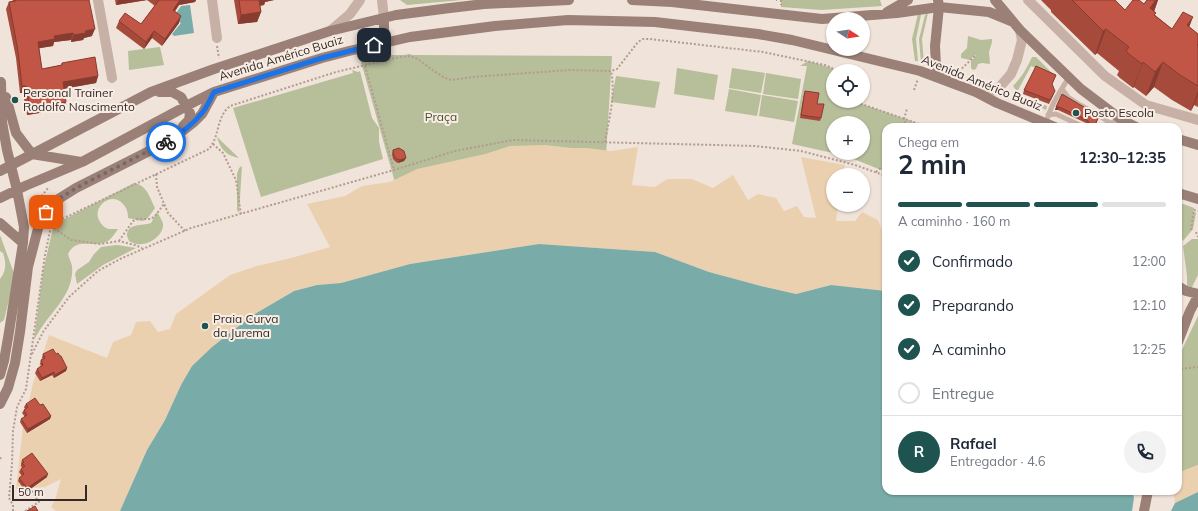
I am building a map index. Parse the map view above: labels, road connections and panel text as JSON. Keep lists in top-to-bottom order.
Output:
{
  "streets": {
    "main road": ["Avenida Américo Buaiz"]
  },
  "parks": ["Praça"],
  "places": ["Personal Trainer Rodolfo Nascimento", "Posto Escola", "Praia Curva da Jurema"],
  "scale_bar": "50 m",
  "north": "right",
  "page": {
    "map_buttons": ["+", "−"],
    "heading": ["2 min", "Chega em", "12:30–12:35"],
    "panel": ["Rafael", "Entregador · 4.6"],
    "bar": "A caminho · 160 m",
    "list": [
      ["Confirmado", "12:00"],
      ["Preparando", "12:10"],
      ["A caminho", "12:25"],
      "Entregue"
    ],
    "round": "R",
    "scale": "50 m"
  }
}
